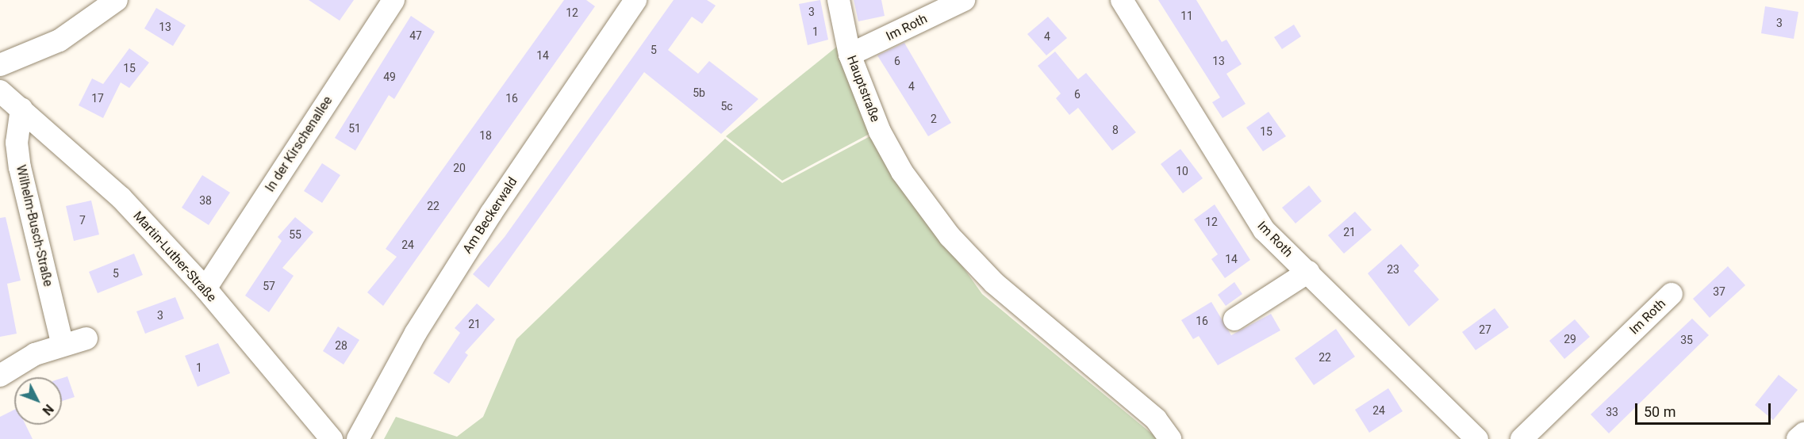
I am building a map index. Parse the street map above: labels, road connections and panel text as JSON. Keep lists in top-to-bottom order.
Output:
{
  "streets": {
    "street": [
      "Im Roth",
      "Hauptstraße",
      "In der Kirschenallee",
      "Am Beckerwald",
      "Wilhelm-Busch-Straße",
      "Martin-Luther-Straße"
    ]
  },
  "crossings": [
    ["Im Roth", "Hauptstraße"],
    ["In der Kirschenallee", "Martin-Luther-Straße"],
    ["Wilhelm-Busch-Straße", "Martin-Luther-Straße"]
  ],
  "house_numbers": [
    "3",
    "12",
    "11",
    "3",
    "13",
    "1",
    "47",
    "4",
    "5",
    "14",
    "6",
    "13",
    "15",
    "49",
    "4",
    "5b",
    "6",
    "17",
    "16",
    "5c",
    "2",
    "51",
    "8",
    "15",
    "18",
    "20",
    "10",
    "38",
    "22",
    "7",
    "12",
    "21",
    "55",
    "24",
    "14",
    "23",
    "5",
    "57",
    "37",
    "3",
    "16",
    "21",
    "27",
    "29",
    "35",
    "28",
    "22",
    "1",
    "24",
    "33"
  ],
  "scale_bar": "50 m",
  "north": "bottom right"
}
